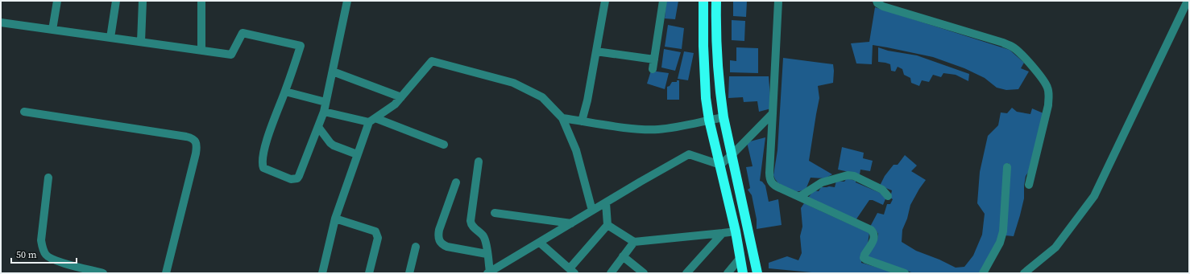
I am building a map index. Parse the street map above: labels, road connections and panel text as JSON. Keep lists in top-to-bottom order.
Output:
{
  "scale_bar": "50 m"
}
